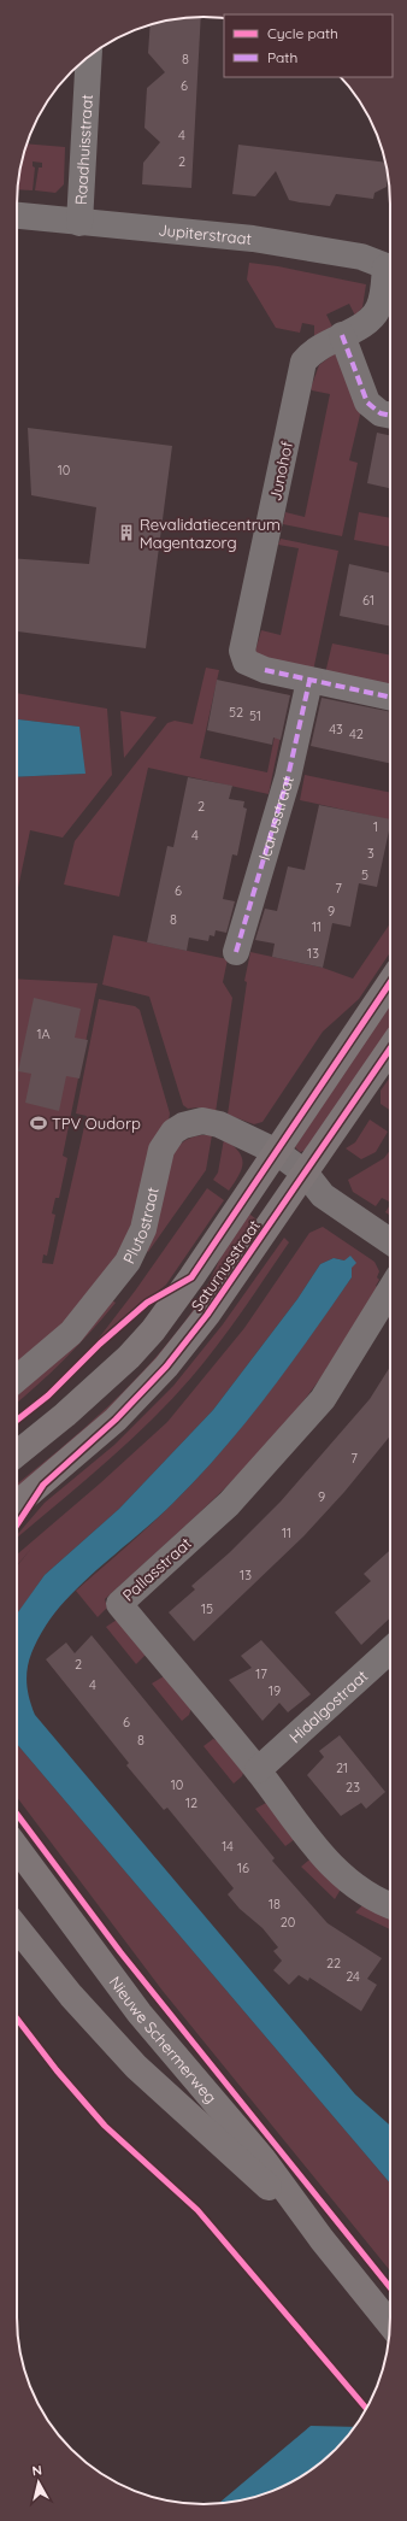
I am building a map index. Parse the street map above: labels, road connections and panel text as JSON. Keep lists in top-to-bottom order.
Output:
{
  "streets": {
    "street": [
      "Raadhuisstraat",
      "Jupiterstraat",
      "Junohof",
      "Icarusstraat",
      "Plutostraat",
      "Saturnusstraat",
      "Pallasstraat",
      "Hidalgostraat",
      "Nieuwe Schermerweg"
    ]
  },
  "crossings": [
    ["Raadhuisstraat", "Jupiterstraat"],
    ["Junohof", "Icarusstraat"],
    ["Plutostraat", "Saturnusstraat"],
    ["Pallasstraat", "Hidalgostraat"]
  ],
  "places": {
    "building": ["Revalidatiecentrum Magentazorg"],
    "sports": ["TPV Oudorp"]
  },
  "house_numbers": [
    "8",
    "6",
    "4",
    "2",
    "10",
    "61",
    "52",
    "51",
    "43",
    "42",
    "2",
    "1",
    "4",
    "3",
    "5",
    "7",
    "6",
    "9",
    "8",
    "11",
    "13",
    "1A",
    "7",
    "9",
    "11",
    "13",
    "15",
    "2",
    "17",
    "4",
    "19",
    "6",
    "8",
    "21",
    "10",
    "23",
    "12",
    "14",
    "16",
    "18",
    "20",
    "22",
    "24"
  ],
  "legend": ["Cycle path", "Path"],
  "north": "top"
}
